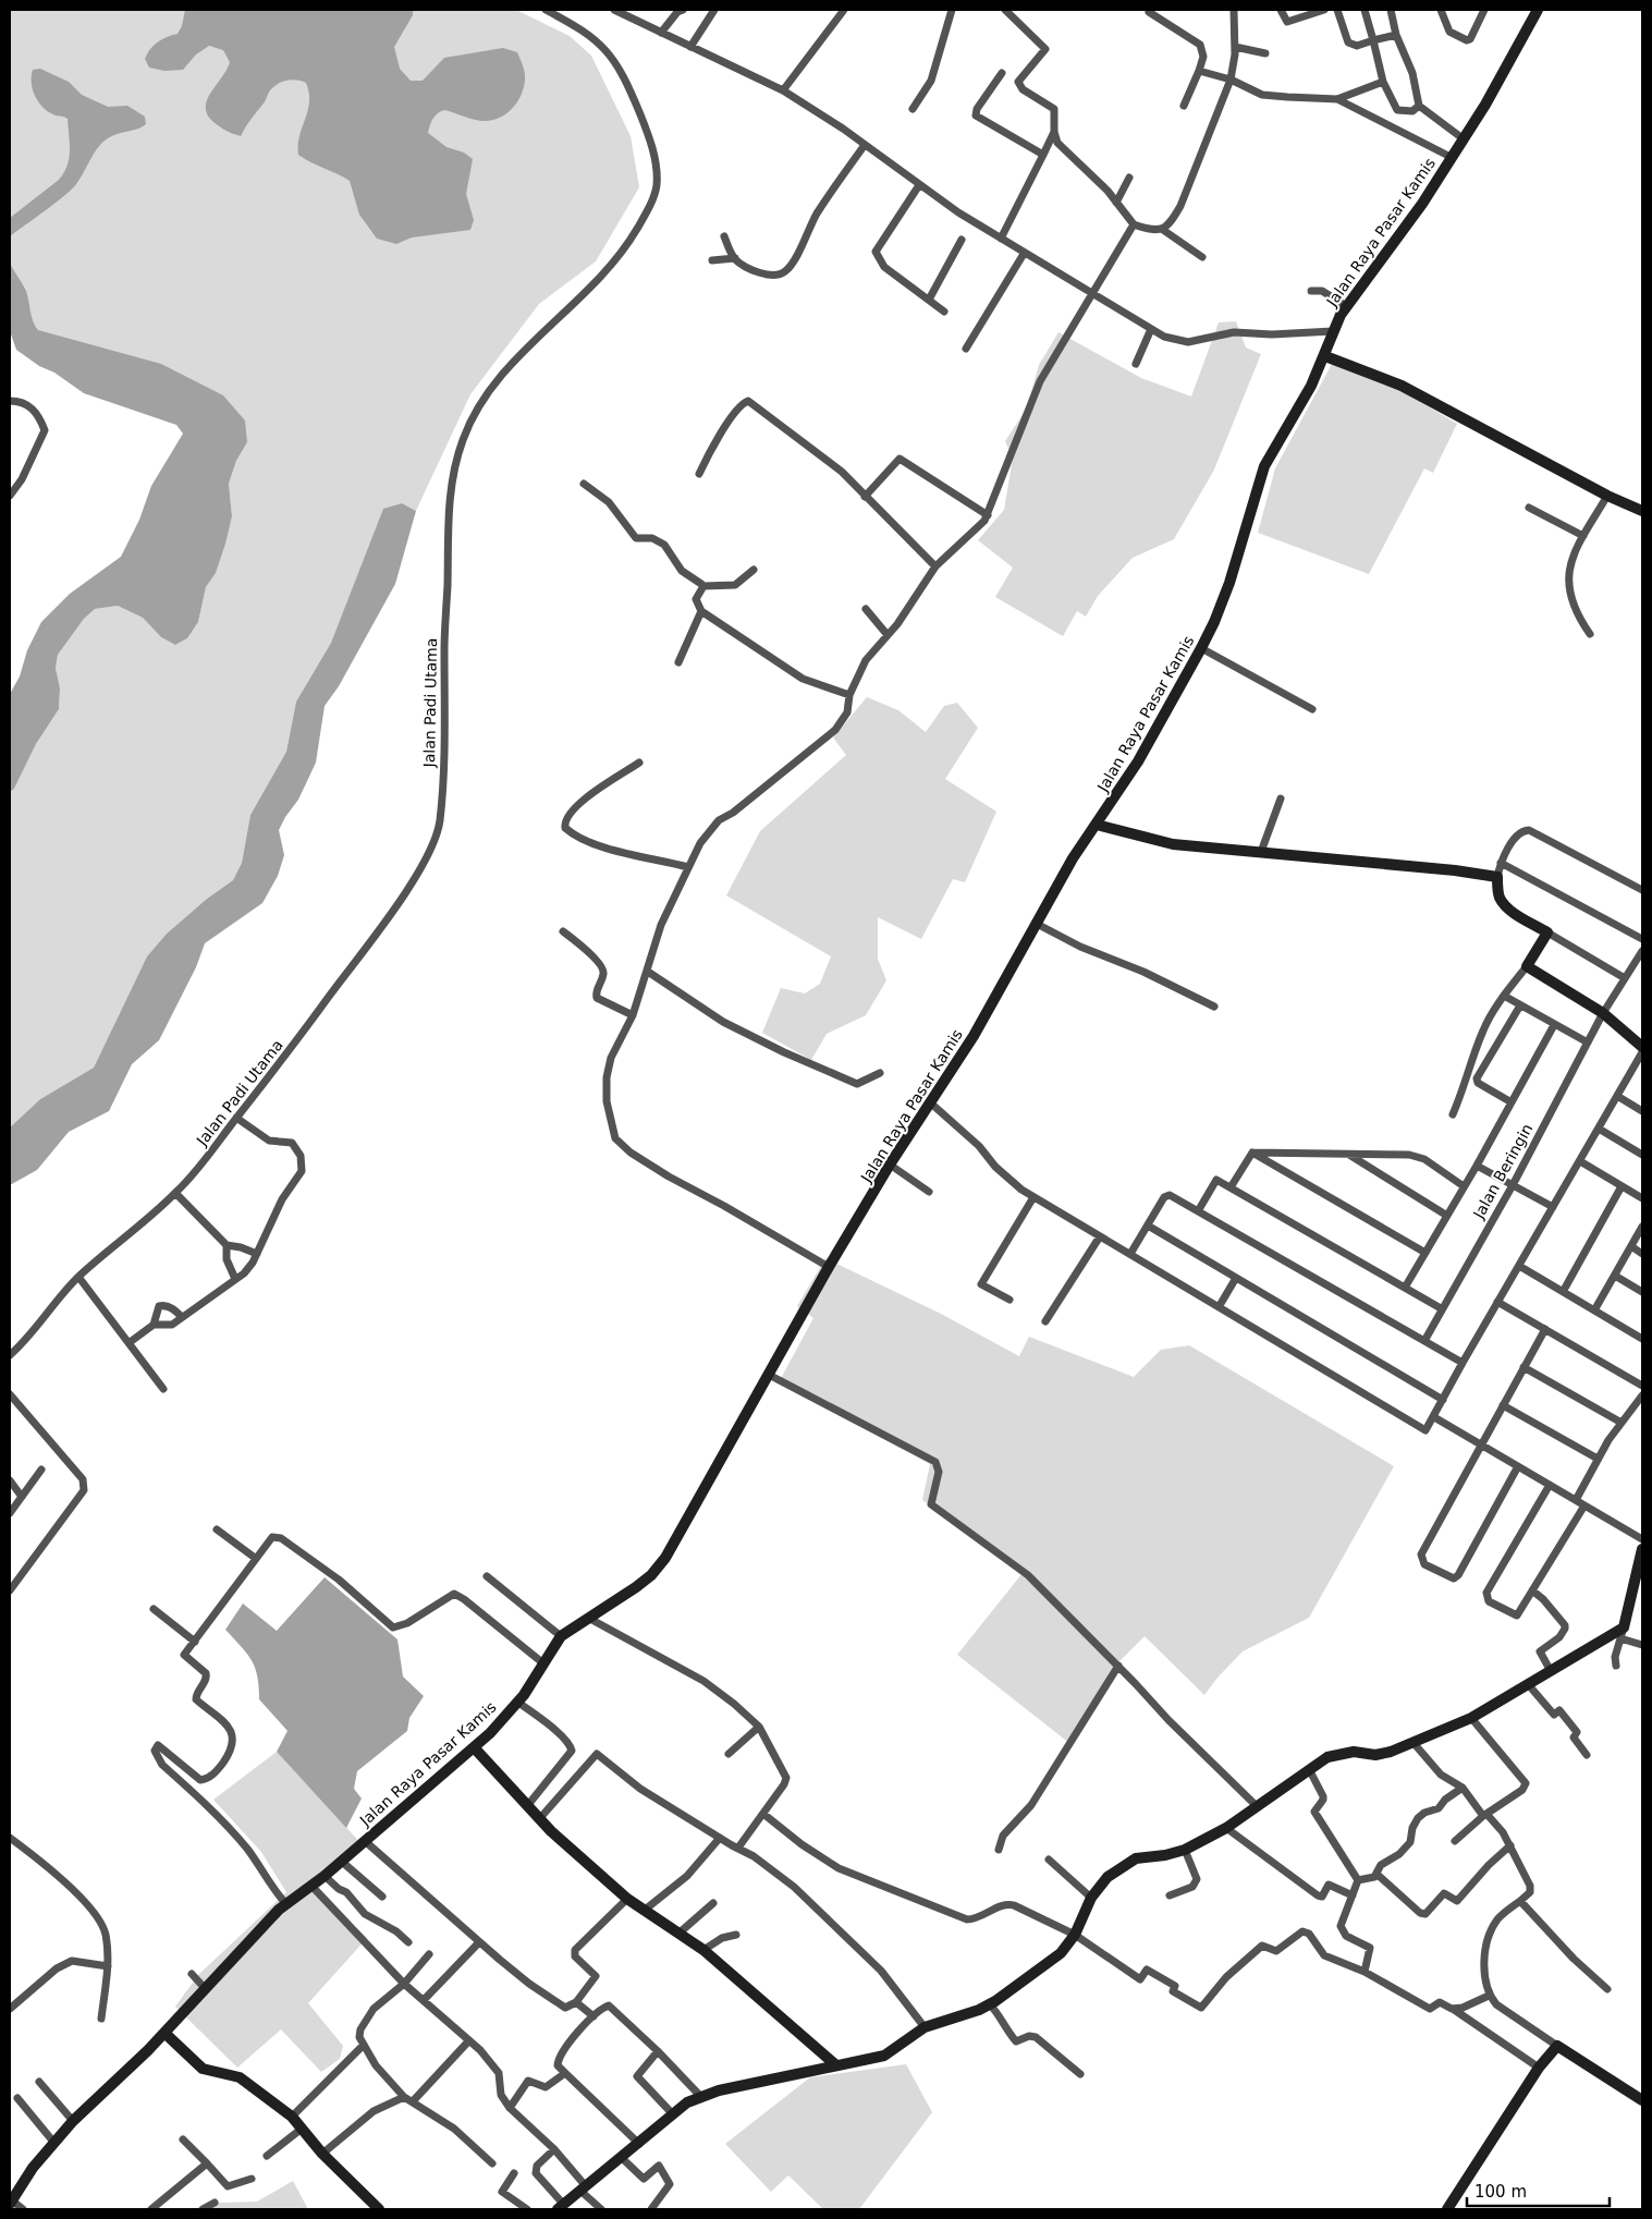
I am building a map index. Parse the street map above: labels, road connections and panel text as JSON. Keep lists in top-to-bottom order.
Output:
{
  "streets": {
    "street": ["Jalan Raya Pasar Kamis", "Jalan Padi Utama", "Jalan Beringin"]
  },
  "scale_bar": "100 m"
}
